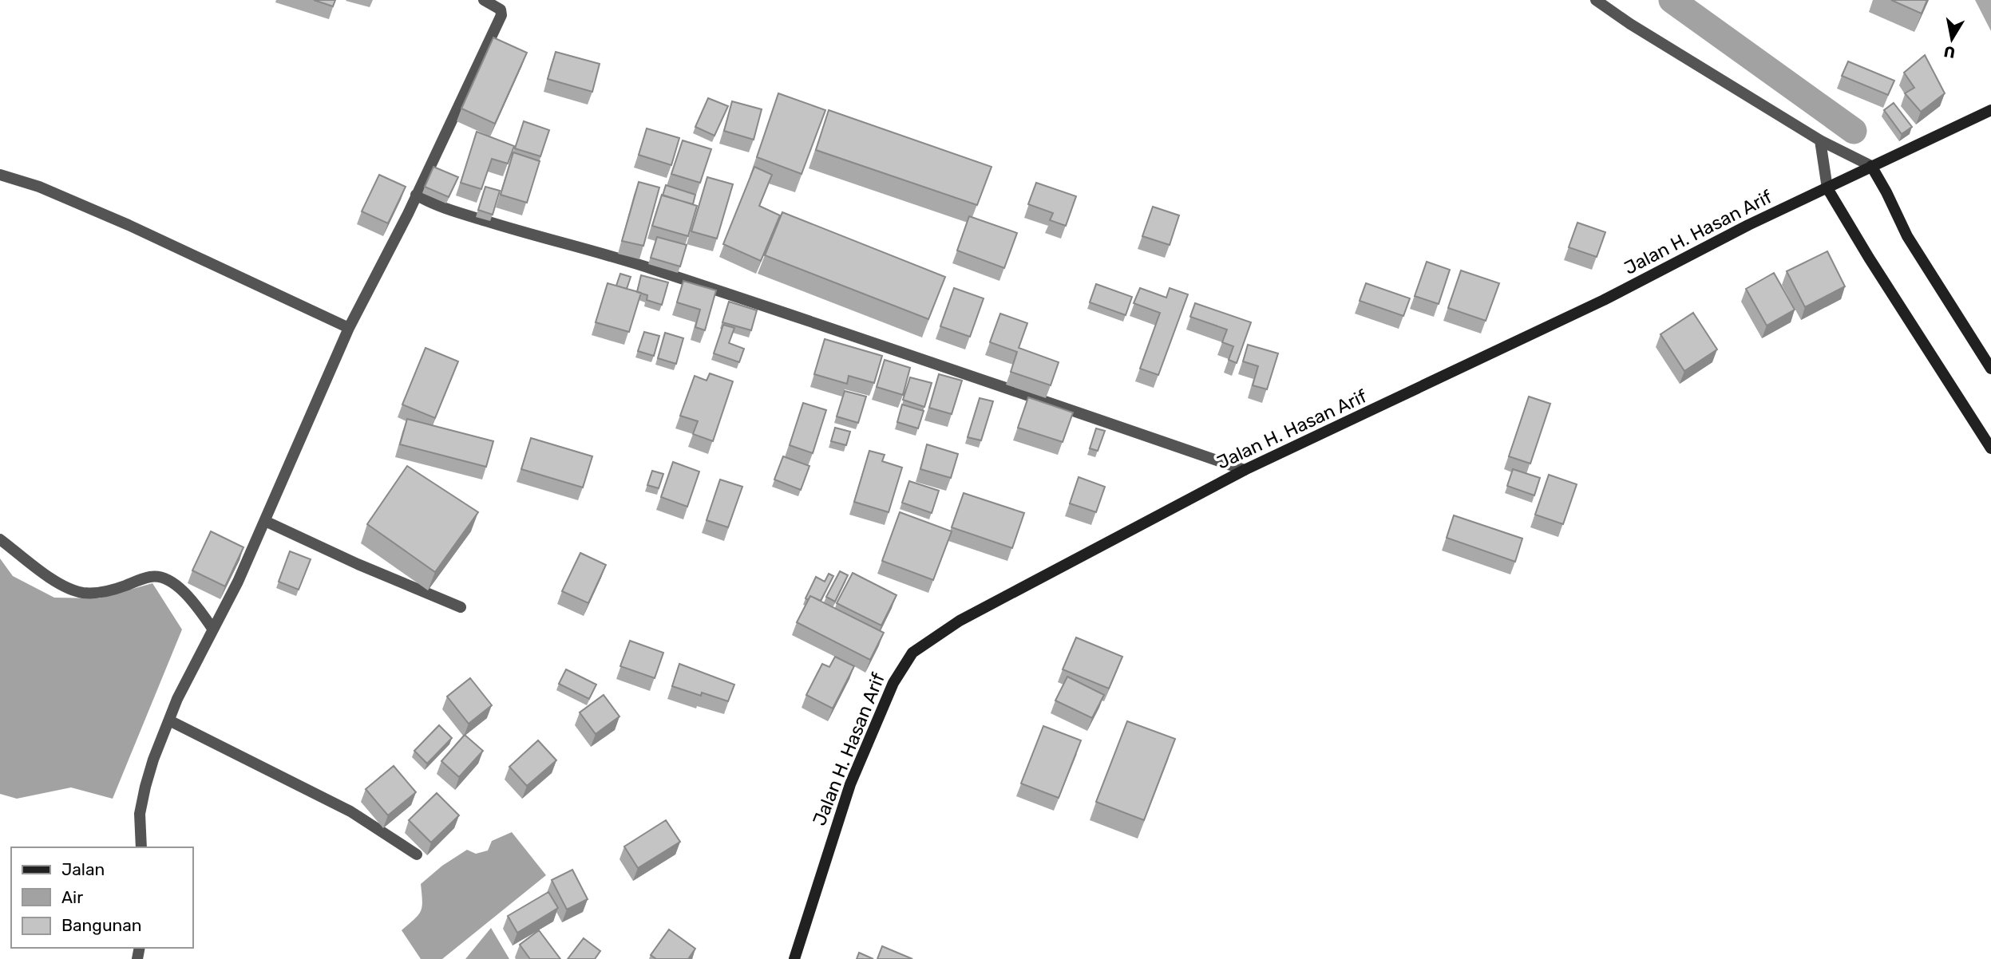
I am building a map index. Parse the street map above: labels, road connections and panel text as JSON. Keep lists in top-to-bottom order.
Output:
{
  "streets": {
    "main road": ["Jalan H. Hasan Arif"]
  },
  "legend": ["Jalan", "Air", "Bangunan"],
  "north": "bottom"
}
